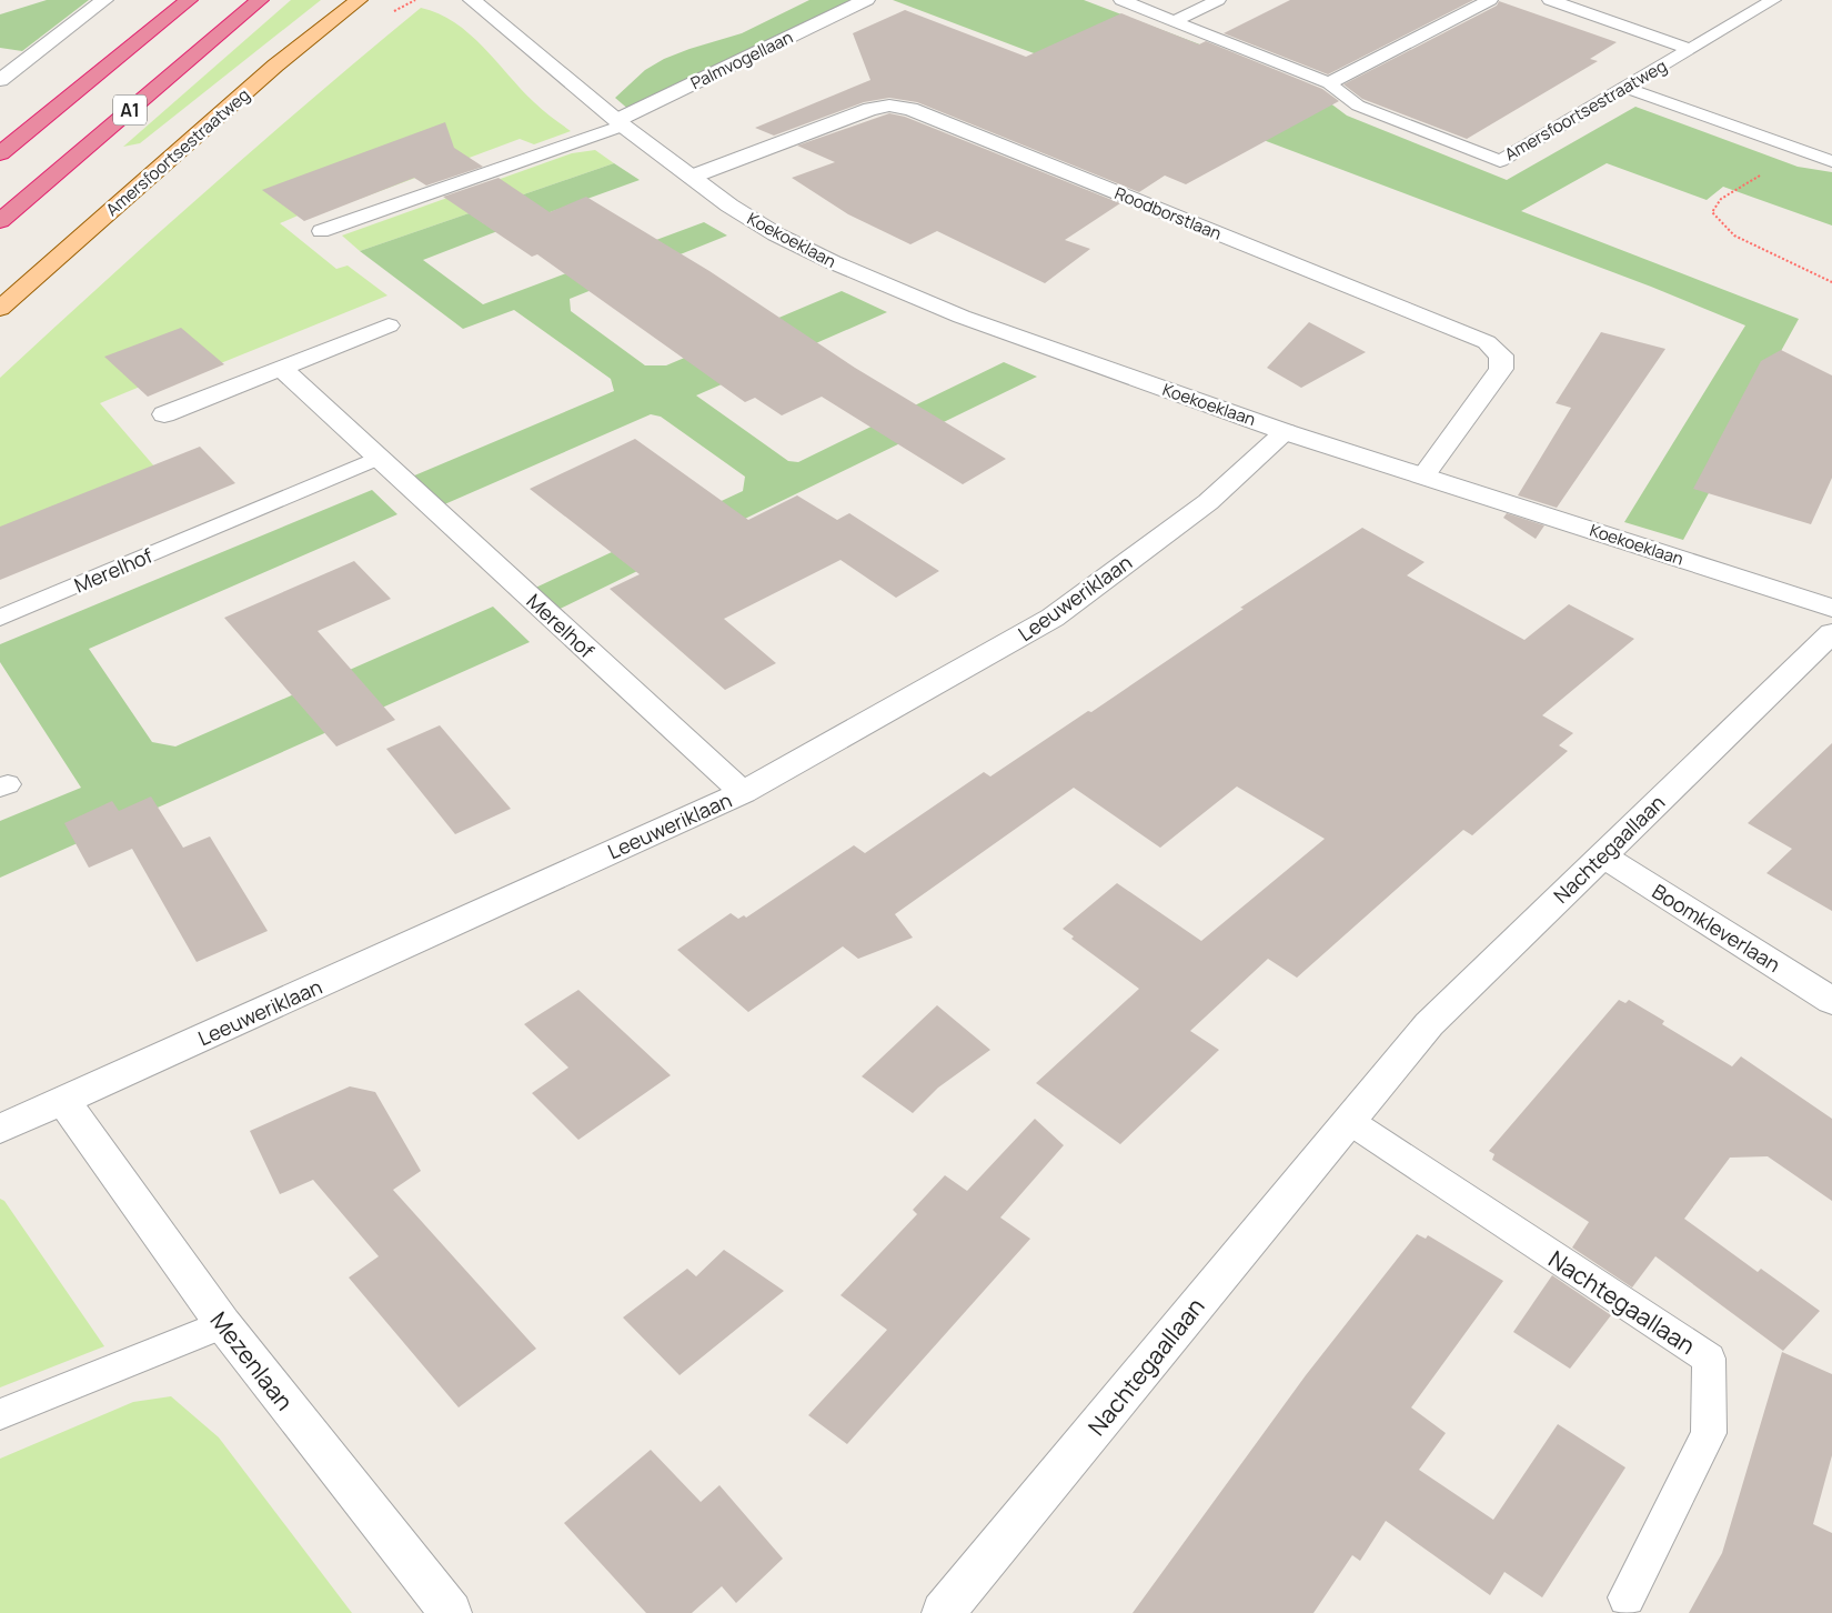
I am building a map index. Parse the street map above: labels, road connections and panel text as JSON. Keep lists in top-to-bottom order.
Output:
{
  "streets": {
    "highway": ["A1"],
    "main road": ["Amersfoortsestraatweg"],
    "street": [
      "Palmvogellaan",
      "Roodborstlaan",
      "Koekoeklaan",
      "Merelhof",
      "Leeuweriklaan",
      "Nachtegaallaan",
      "Boomkleverlaan",
      "Mezenlaan"
    ]
  },
  "crossings": [
    ["Palmvogellaan", "Koekoeklaan"],
    ["Roodborstlaan", "Koekoeklaan"],
    ["Koekoeklaan", "Leeuweriklaan"],
    ["Merelhof", "Leeuweriklaan"],
    ["Leeuweriklaan", "Mezenlaan"],
    ["Nachtegaallaan", "Boomkleverlaan"]
  ]
}
